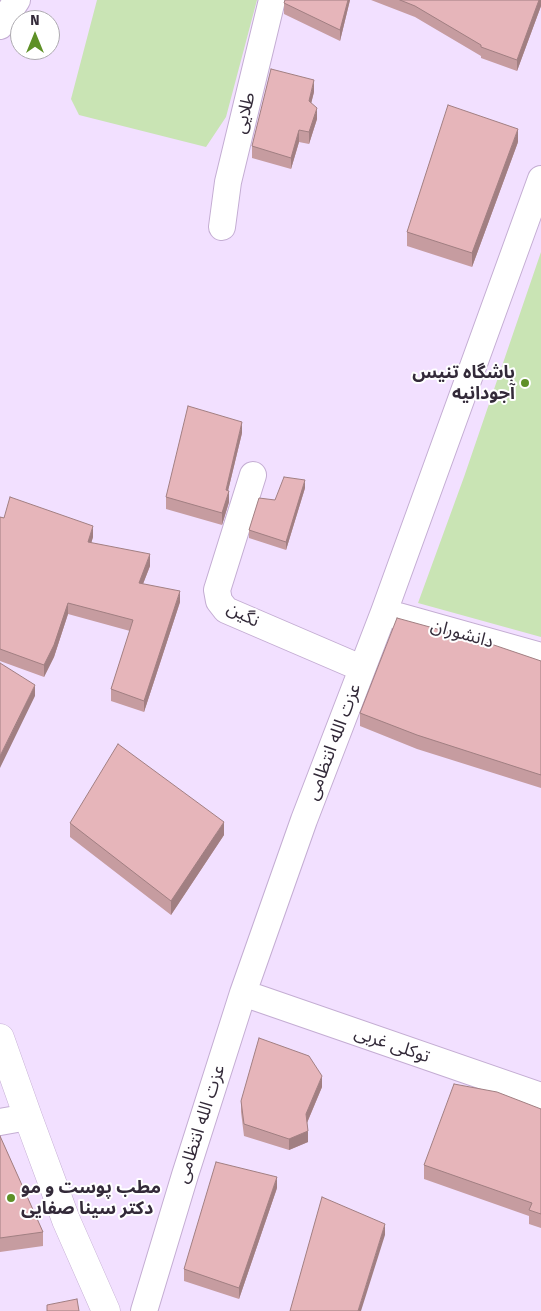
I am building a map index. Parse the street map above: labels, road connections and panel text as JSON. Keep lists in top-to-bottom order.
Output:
{
  "streets": {
    "street": [
      "طلایی",
      "نگین",
      "دانشوران",
      "عزت الله انتظامی",
      "توکلی غربی"
    ]
  },
  "crossings": [
    ["نگین", "عزت الله انتظامی"],
    ["دانشوران", "عزت الله انتظامی"],
    ["عزت الله انتظامی", "توکلی غربی"]
  ],
  "places": ["باشگاه تنیس آجودانیه", "مطب پوست و مو دکتر سینا صفایی"],
  "north": "top"
}
